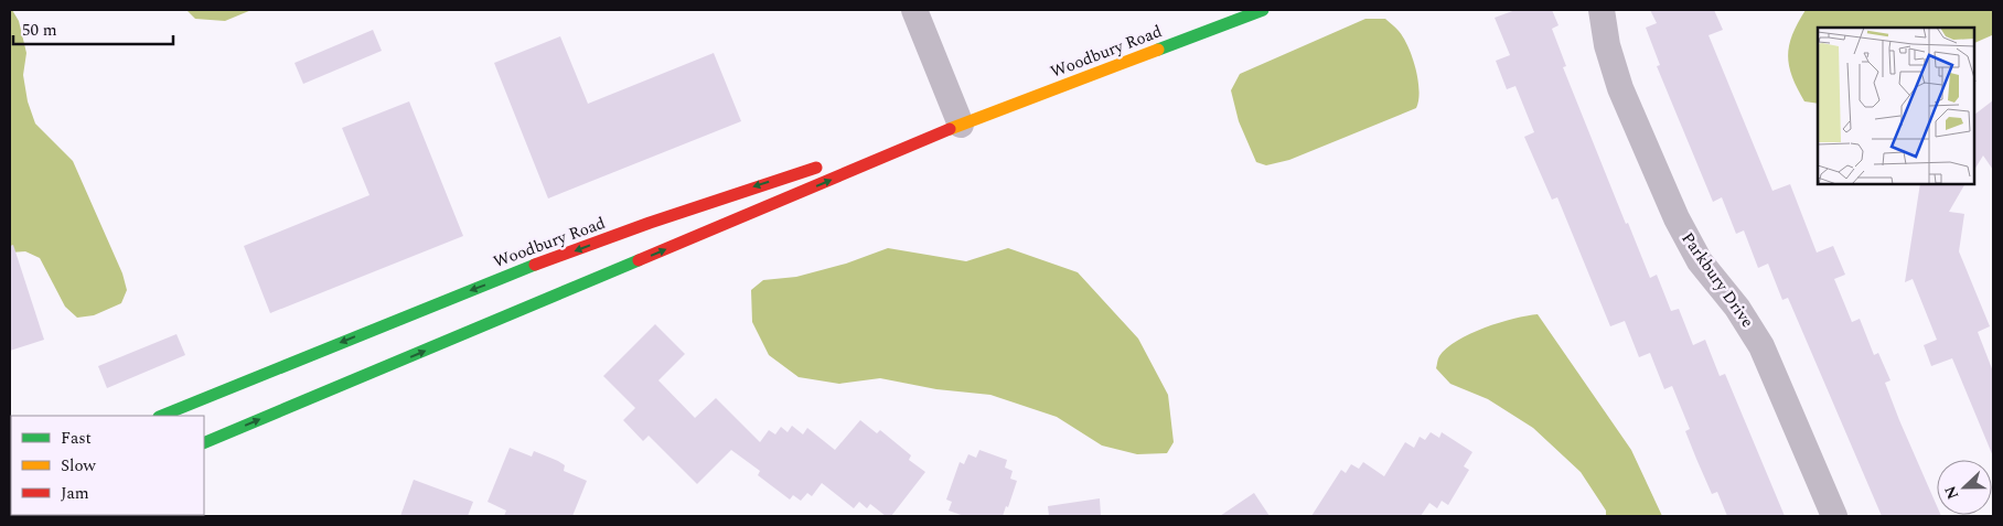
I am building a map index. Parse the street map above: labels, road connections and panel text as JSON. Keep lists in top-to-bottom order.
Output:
{
  "streets": {
    "street": ["Woodbury Road", "Parkbury Drive"]
  },
  "legend": ["Fast", "Slow", "Jam"],
  "scale_bar": "50 m",
  "north": "left"
}
